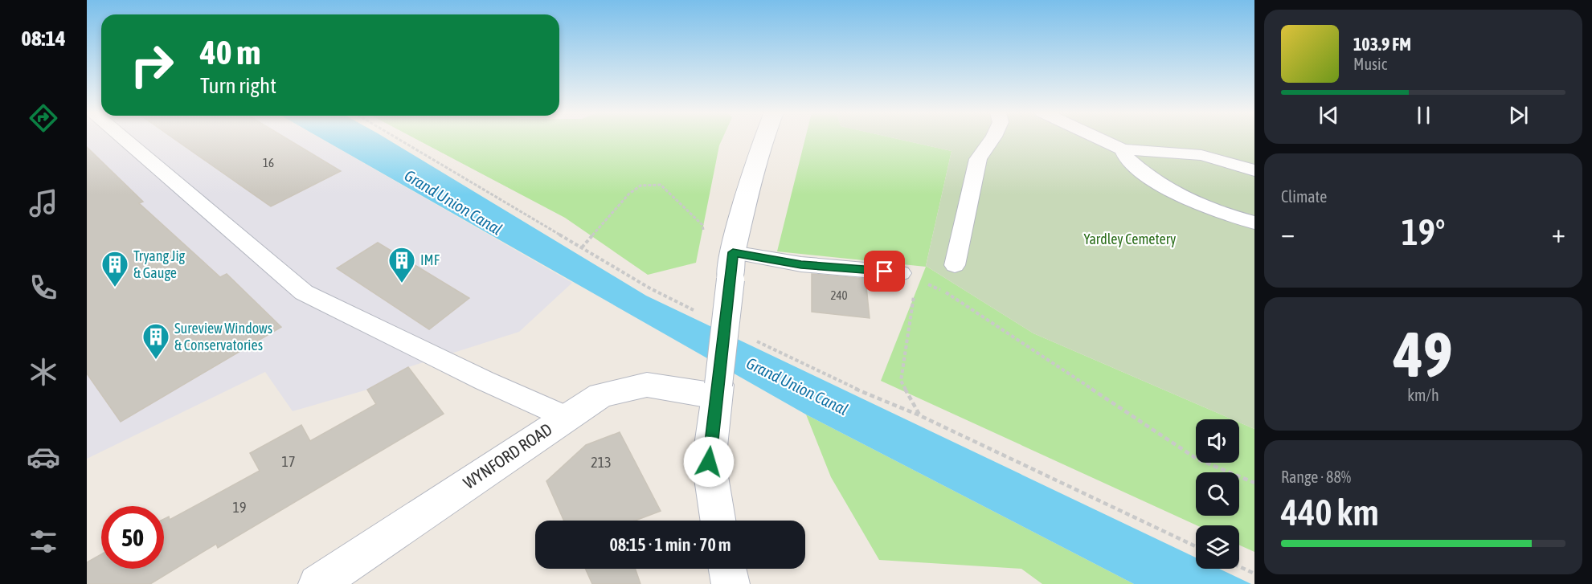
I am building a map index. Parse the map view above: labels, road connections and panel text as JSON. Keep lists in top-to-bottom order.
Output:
{
  "streets": {
    "main road": ["WYNFORD ROAD"]
  },
  "water": ["Grand Union Canal"],
  "parks": ["Yardley Cemetery"],
  "places": {
    "building": ["IMF", "Tryang Jig & Gauge", "Sureview Windows & Conservatories"]
  },
  "house_numbers": [
    "16",
    "240",
    "17",
    "213",
    "19"
  ],
  "page": {
    "tabs": "08:14",
    "turn": ["40 m", "Turn right"],
    "song": ["103.9 FM", "Music"],
    "tile": [
      "Climate",
      ["49", "km/h"],
      ["Range · 88%", "440 km"]
    ],
    "heat": ["−", "19°", "+"],
    "limit": "50",
    "trip": "08:15 · 1 min · 70 m"
  }
}
